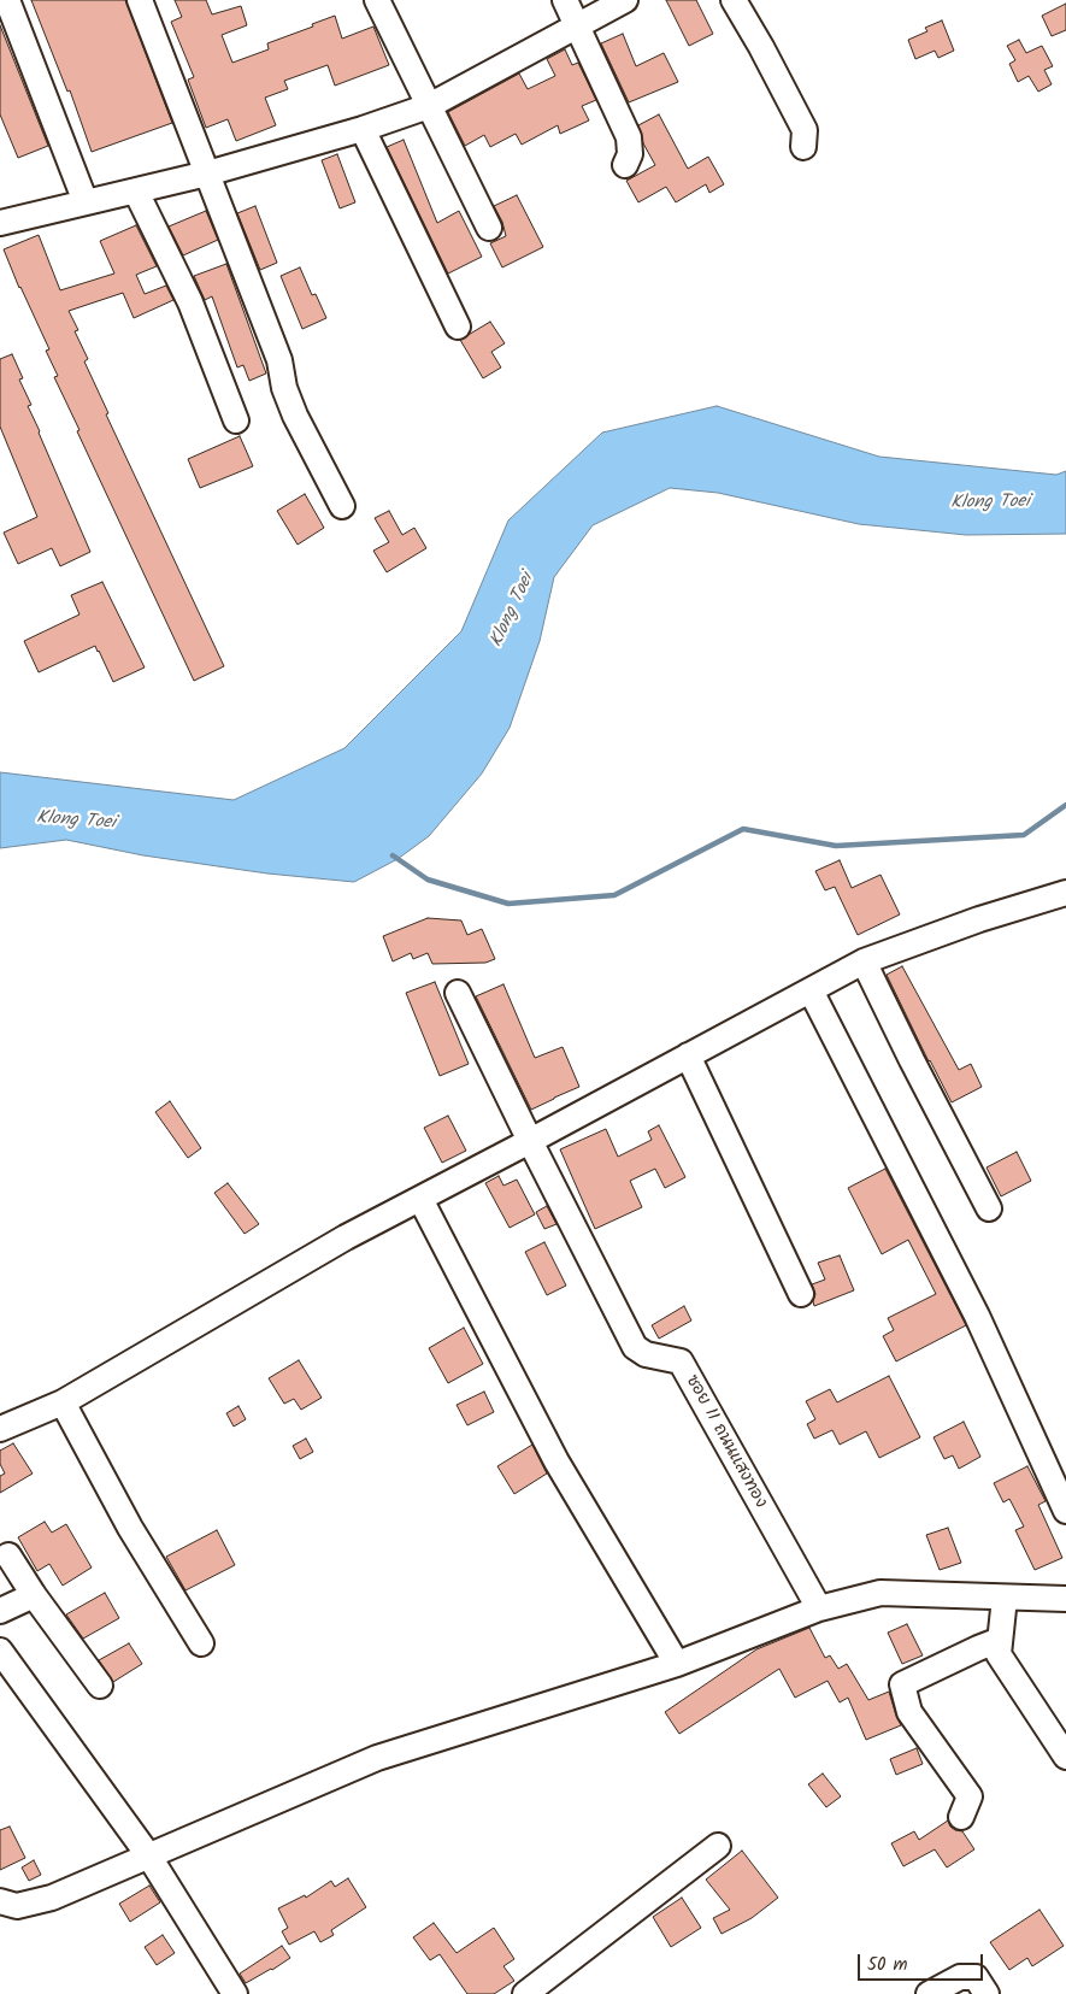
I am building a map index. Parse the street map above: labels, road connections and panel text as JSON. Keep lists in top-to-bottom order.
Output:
{
  "streets": {
    "street": ["ซอย 11 ถนนแสงทอง"]
  },
  "water": ["Klong Toei"],
  "scale_bar": "50 m"
}
